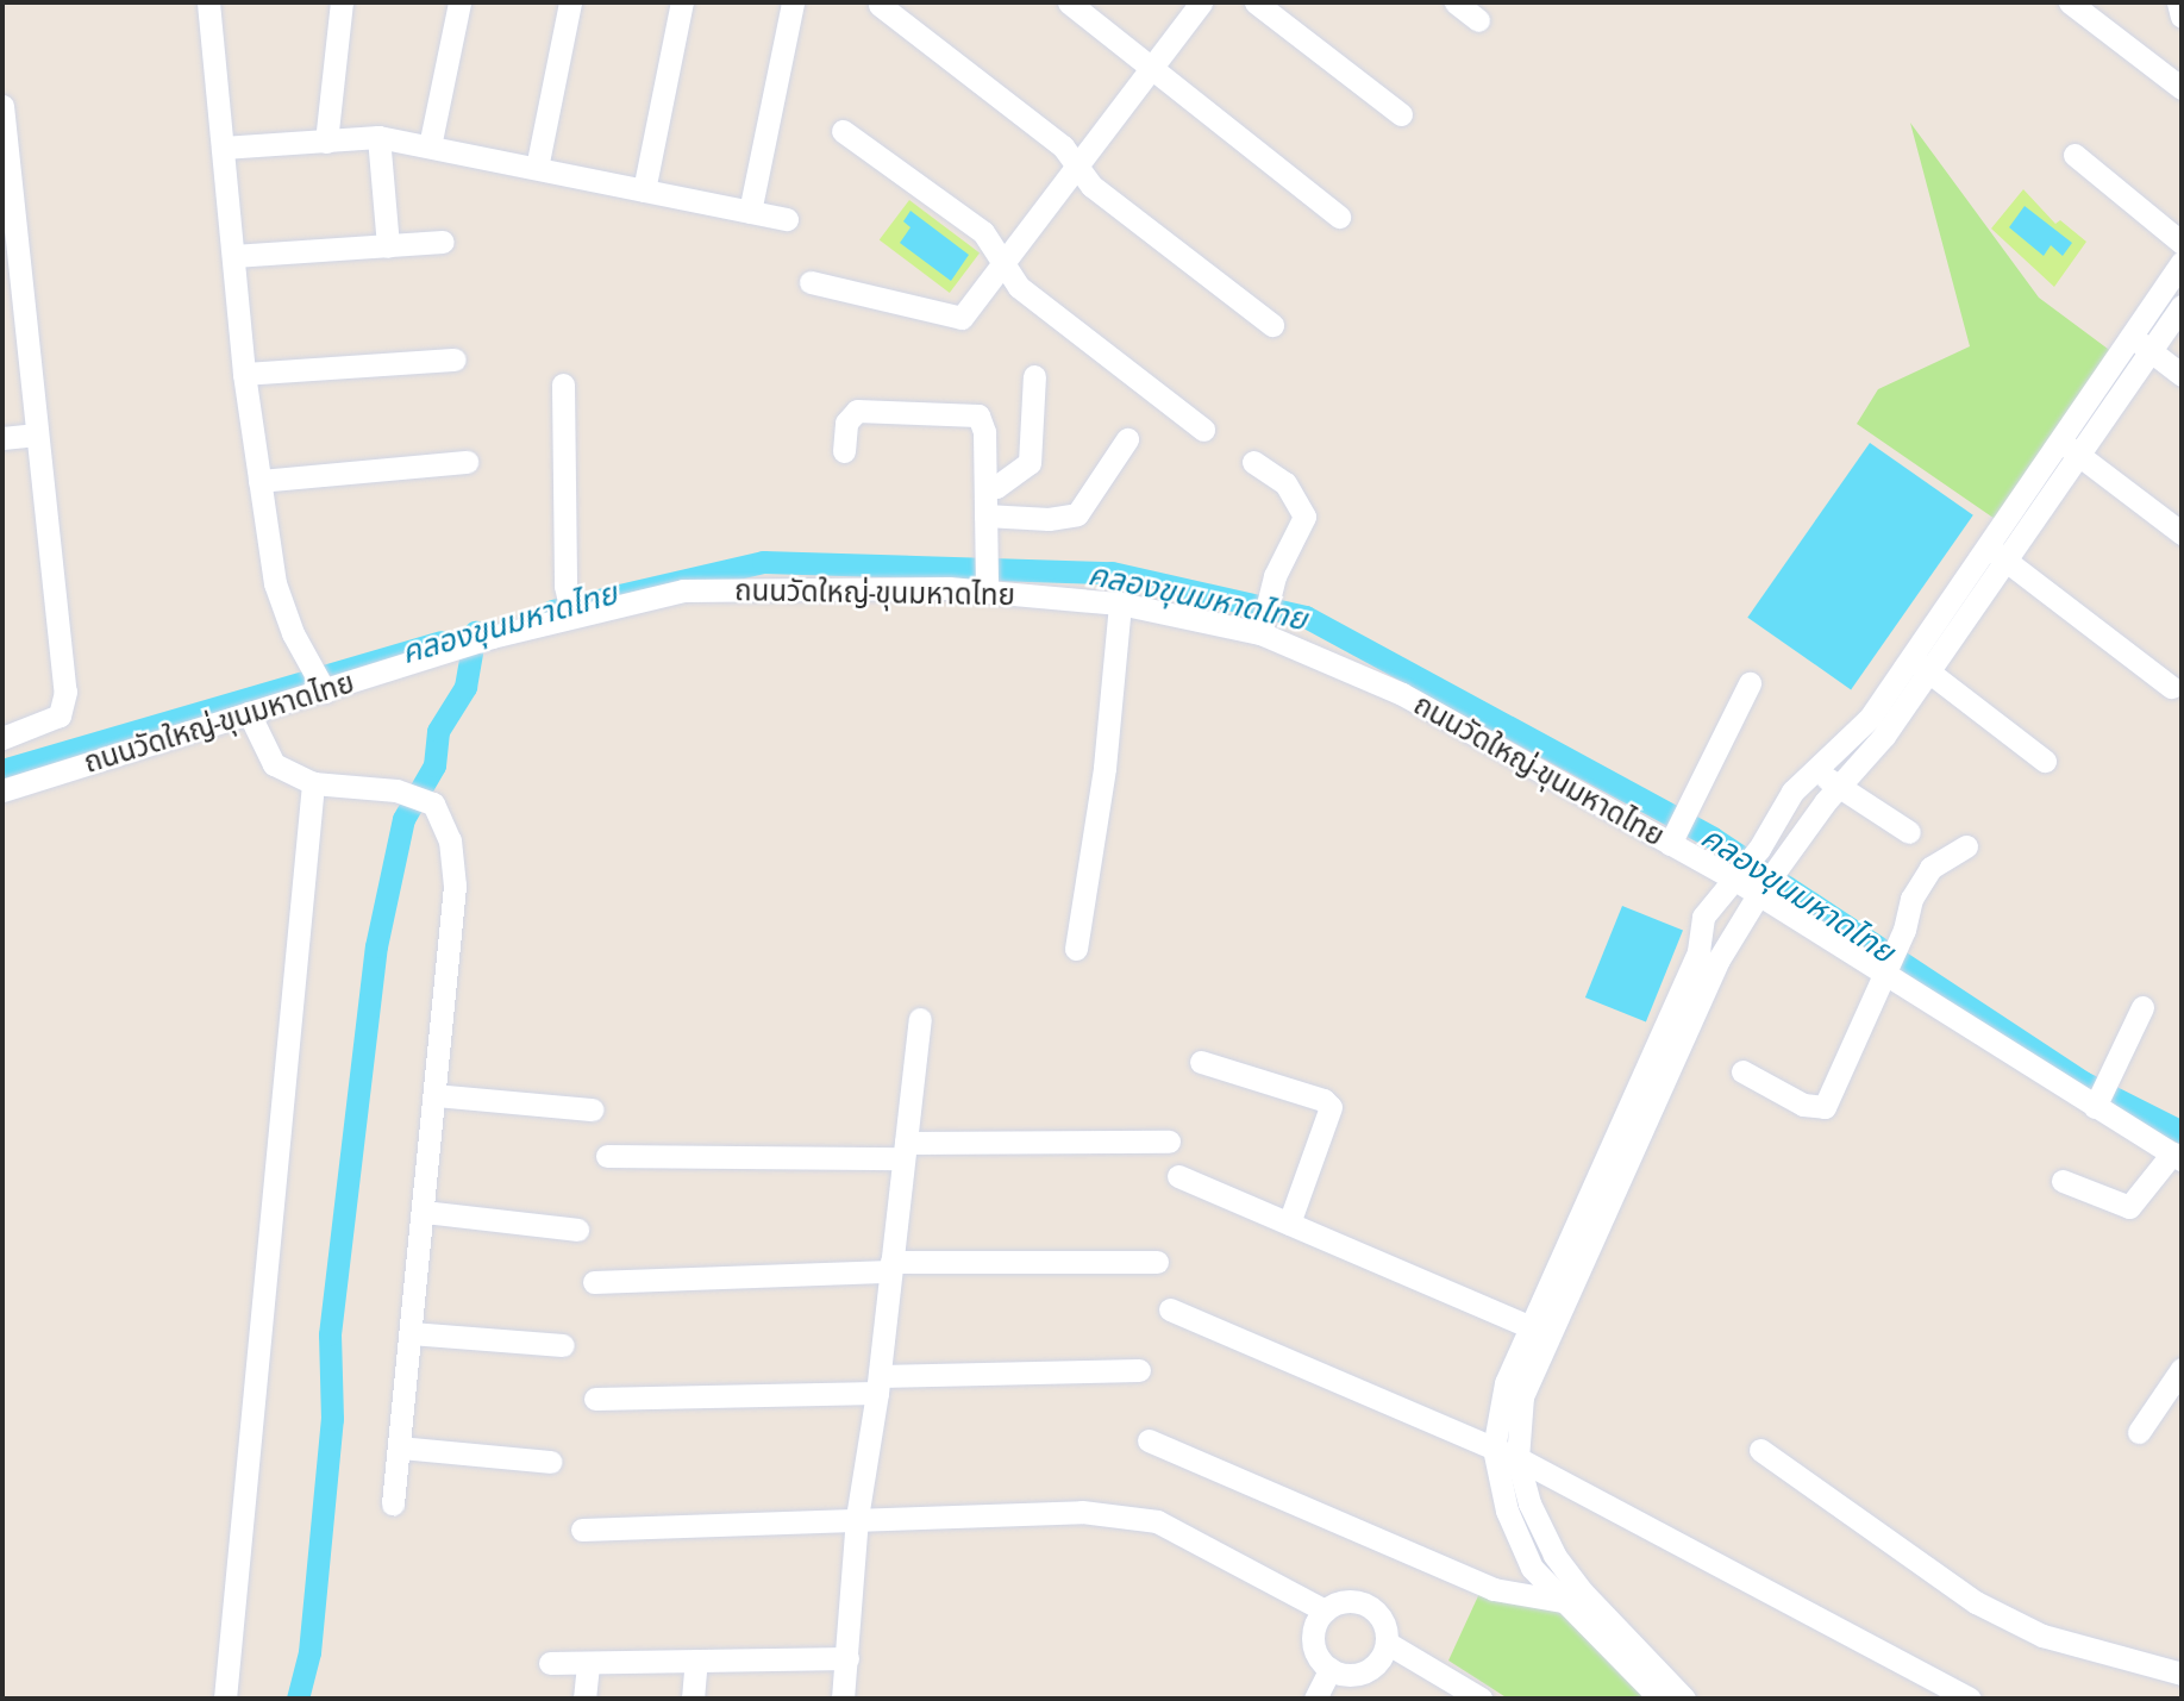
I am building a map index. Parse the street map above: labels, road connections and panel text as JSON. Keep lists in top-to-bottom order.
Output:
{
  "streets": {
    "street": ["ถนนวัดใหญ่-ขุนมหาดไทย"]
  },
  "water": ["คลองขุนมหาดไทย"]
}
